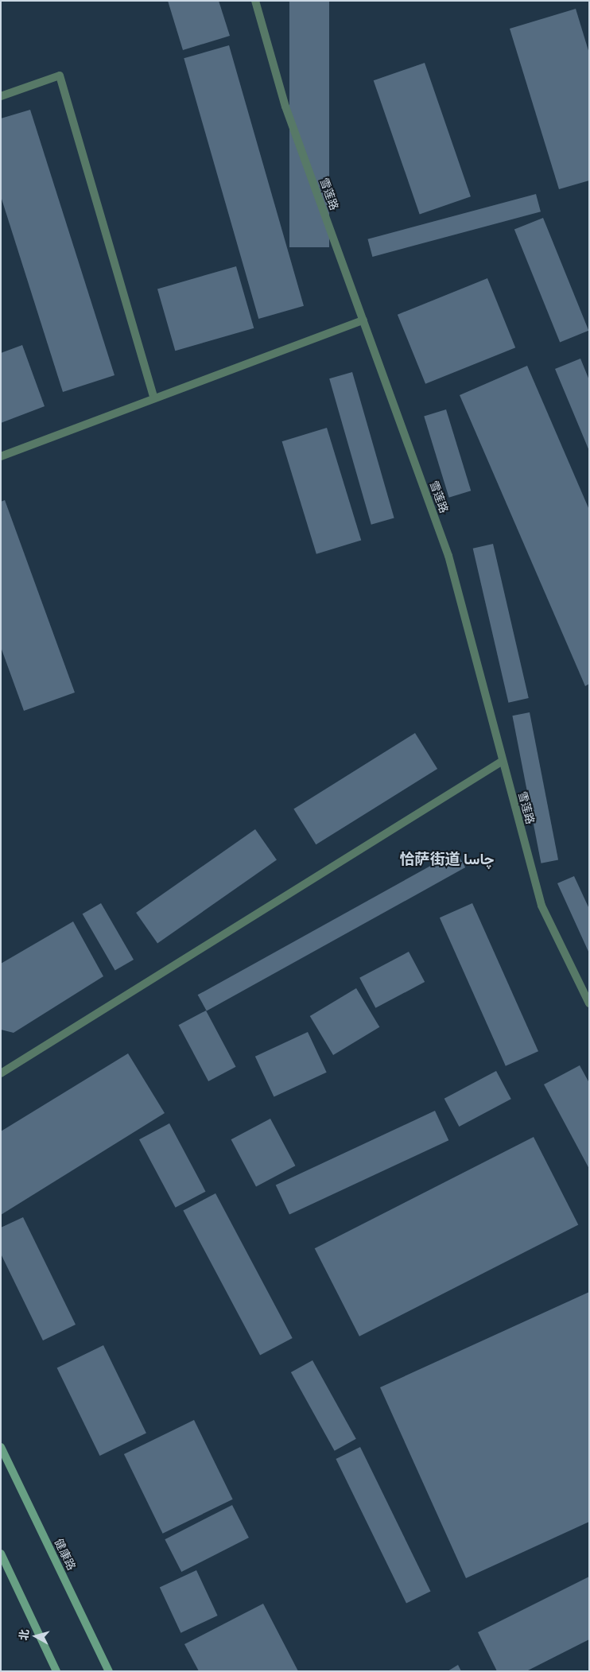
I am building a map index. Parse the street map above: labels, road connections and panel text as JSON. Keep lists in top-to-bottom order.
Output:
{
  "streets": {
    "main road": ["健康路"],
    "street": ["雪莲路"]
  },
  "districts": ["恰萨街道 چاسا"],
  "north": "left"
}
